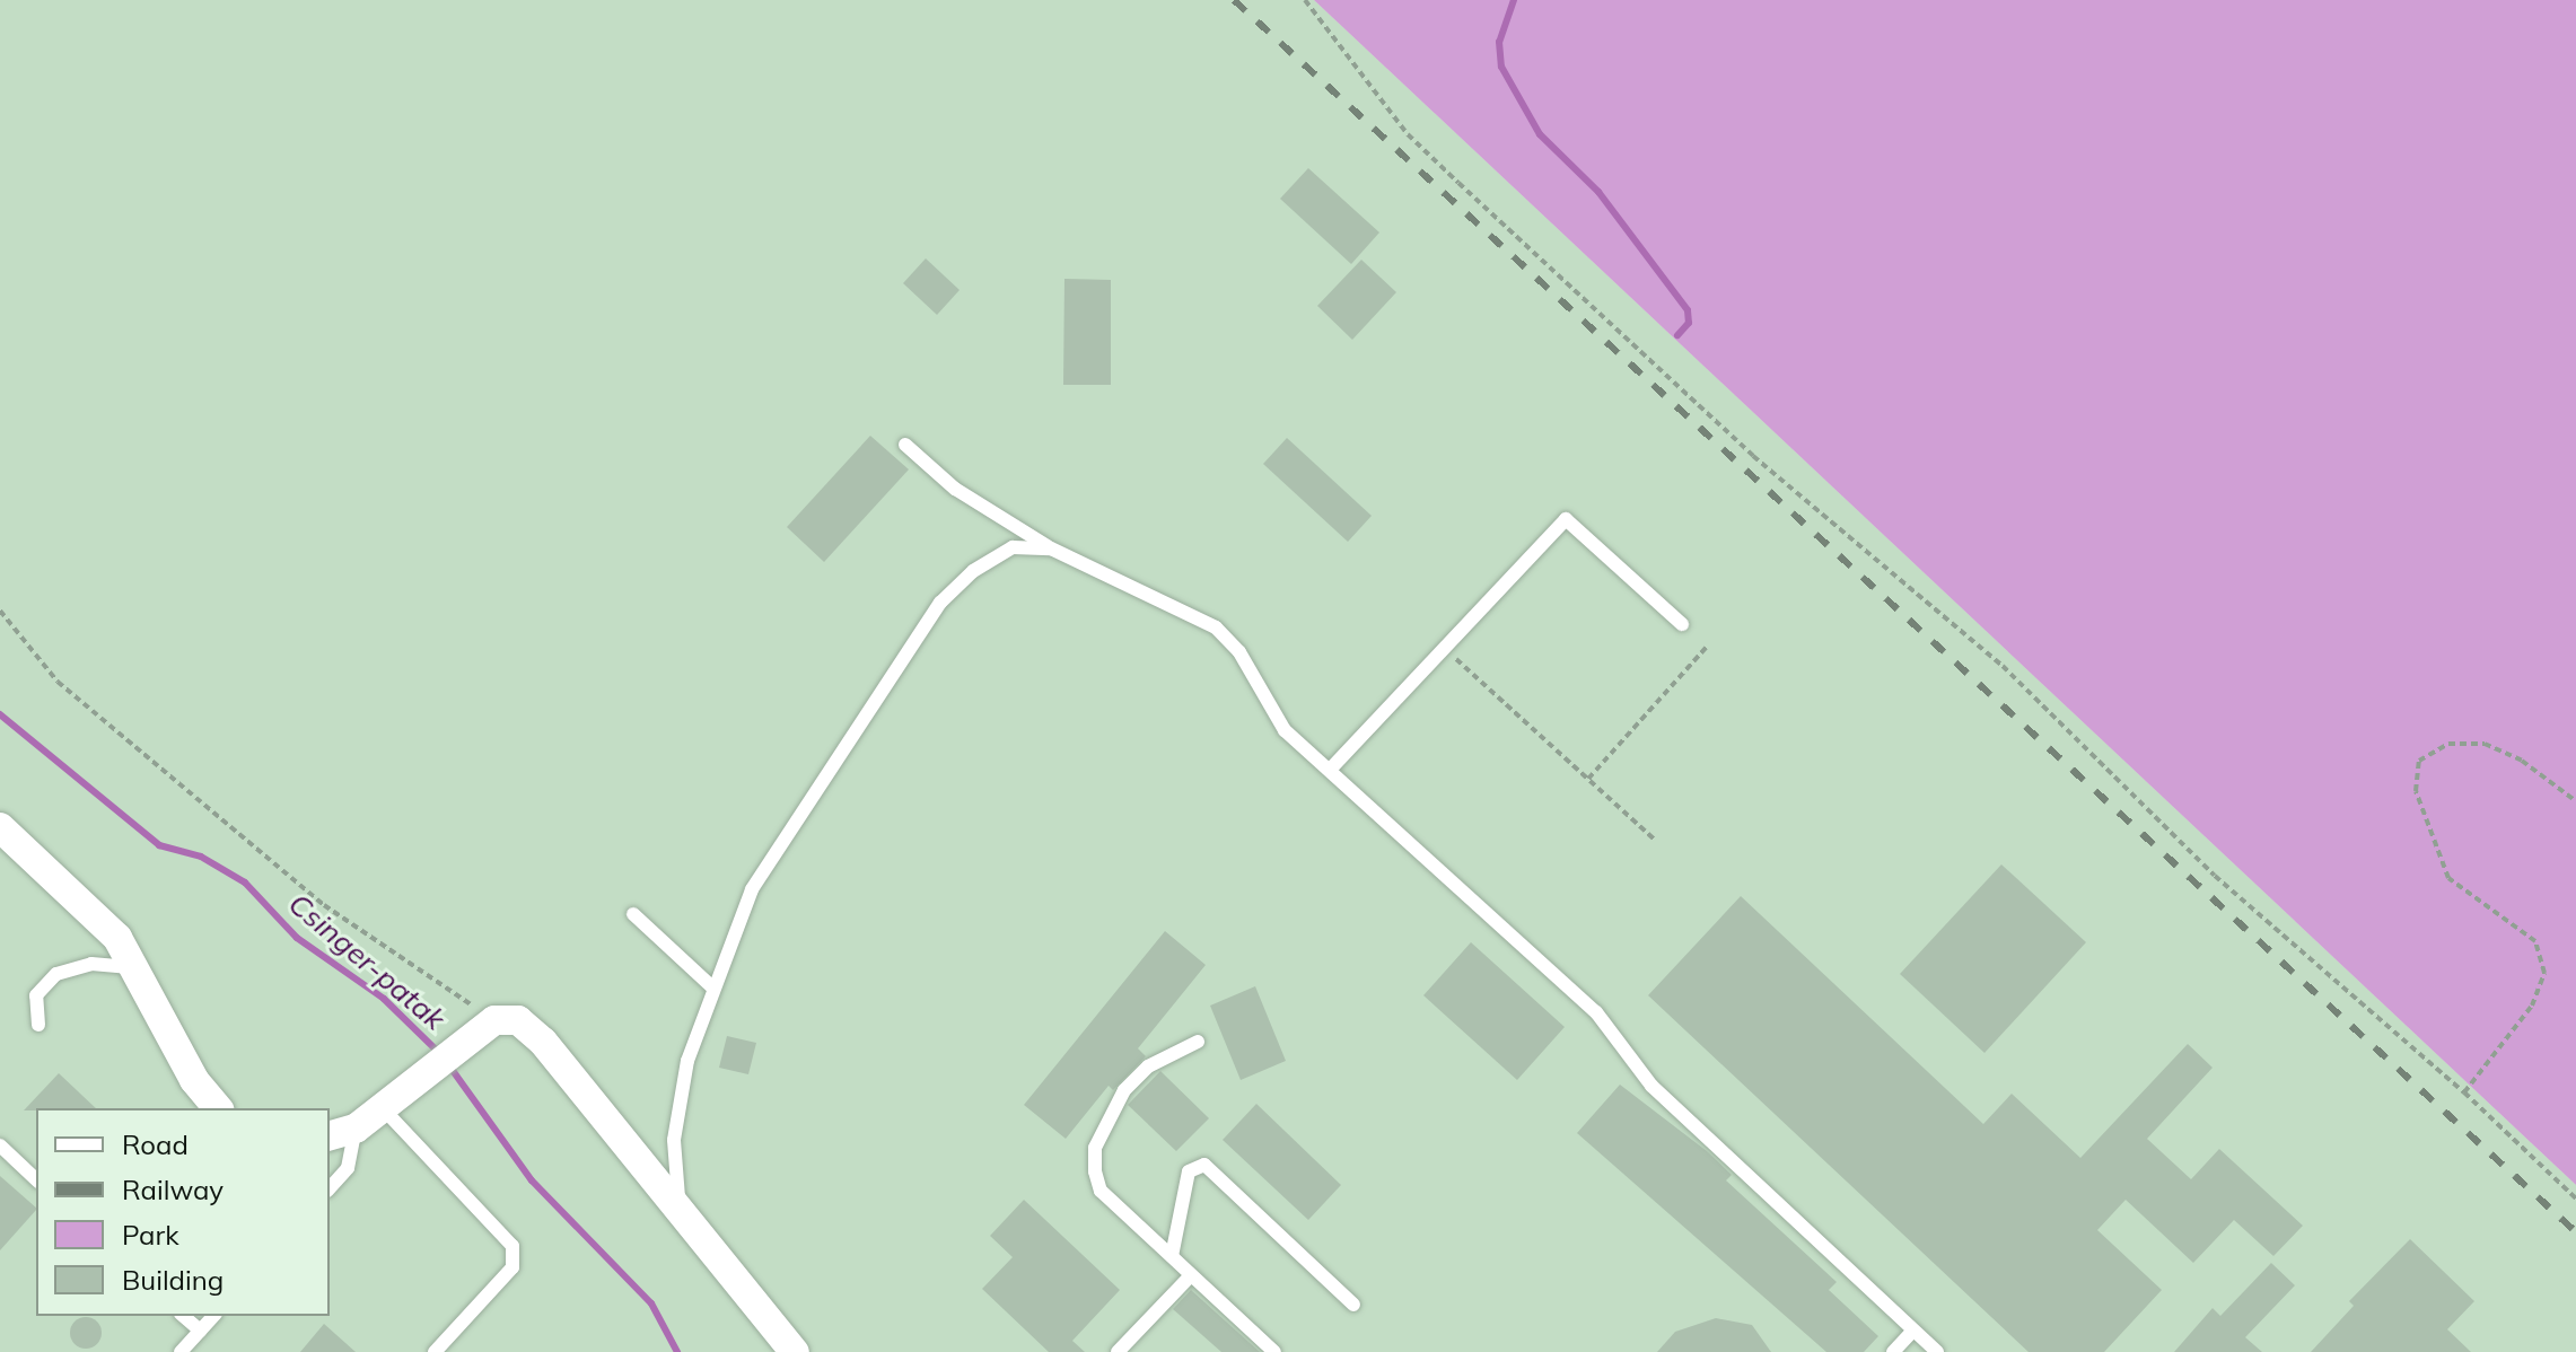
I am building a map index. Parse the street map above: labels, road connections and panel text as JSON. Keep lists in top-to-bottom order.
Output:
{
  "water": ["Csinger-patak"],
  "legend": [
    "Road",
    "Railway",
    "Park",
    "Building"
  ]
}
